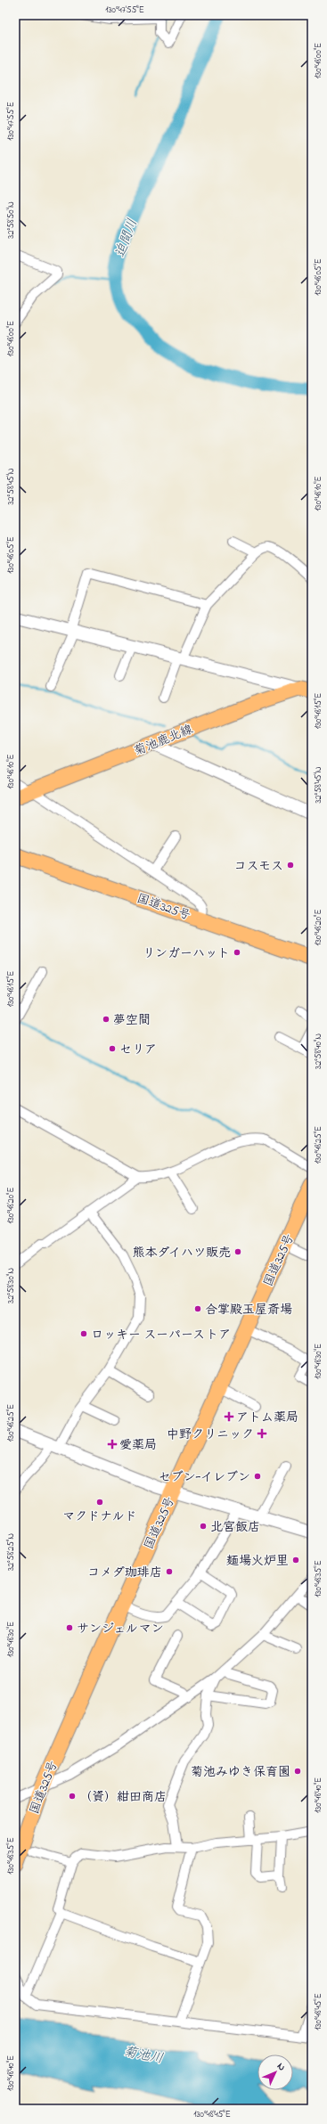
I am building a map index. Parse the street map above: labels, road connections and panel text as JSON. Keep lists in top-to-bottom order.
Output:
{
  "streets": {
    "highway": ["国道325号"],
    "main road": ["菊池鹿北線"]
  },
  "water": ["迫間川", "菊池川"],
  "places": {
    "other": [
      "コスモス",
      "リンガーハット",
      "夢空間",
      "セリア",
      "熊本ダイハツ販売",
      "合掌殿玉屋斎場",
      "ロッキー スーパーストア",
      "セブン-イレブン",
      "マクドナルド",
      "北宮飯店",
      "麺場火炉里",
      "コメダ珈琲店",
      "サンジェルマン",
      "菊池みゆき保育園",
      "（資）紺田商店"
    ],
    "health": ["アトム薬局", "中野クリニック", "愛薬局"]
  },
  "north": "top right",
  "coordinates": [
    "130°47'55\"E",
    "130°48'00\"E",
    "32°58'50\"N",
    "130°48'05\"E",
    "32°58'45\"N",
    "130°48'10\"E",
    "130°48'15\"E",
    "130°48'20\"E",
    "32°58'40\"N",
    "130°48'25\"E",
    "32°58'30\"N",
    "130°48'30\"E",
    "32°58'25\"N",
    "130°48'35\"E",
    "130°48'40\"E",
    "130°48'45\"E"
  ]
}
